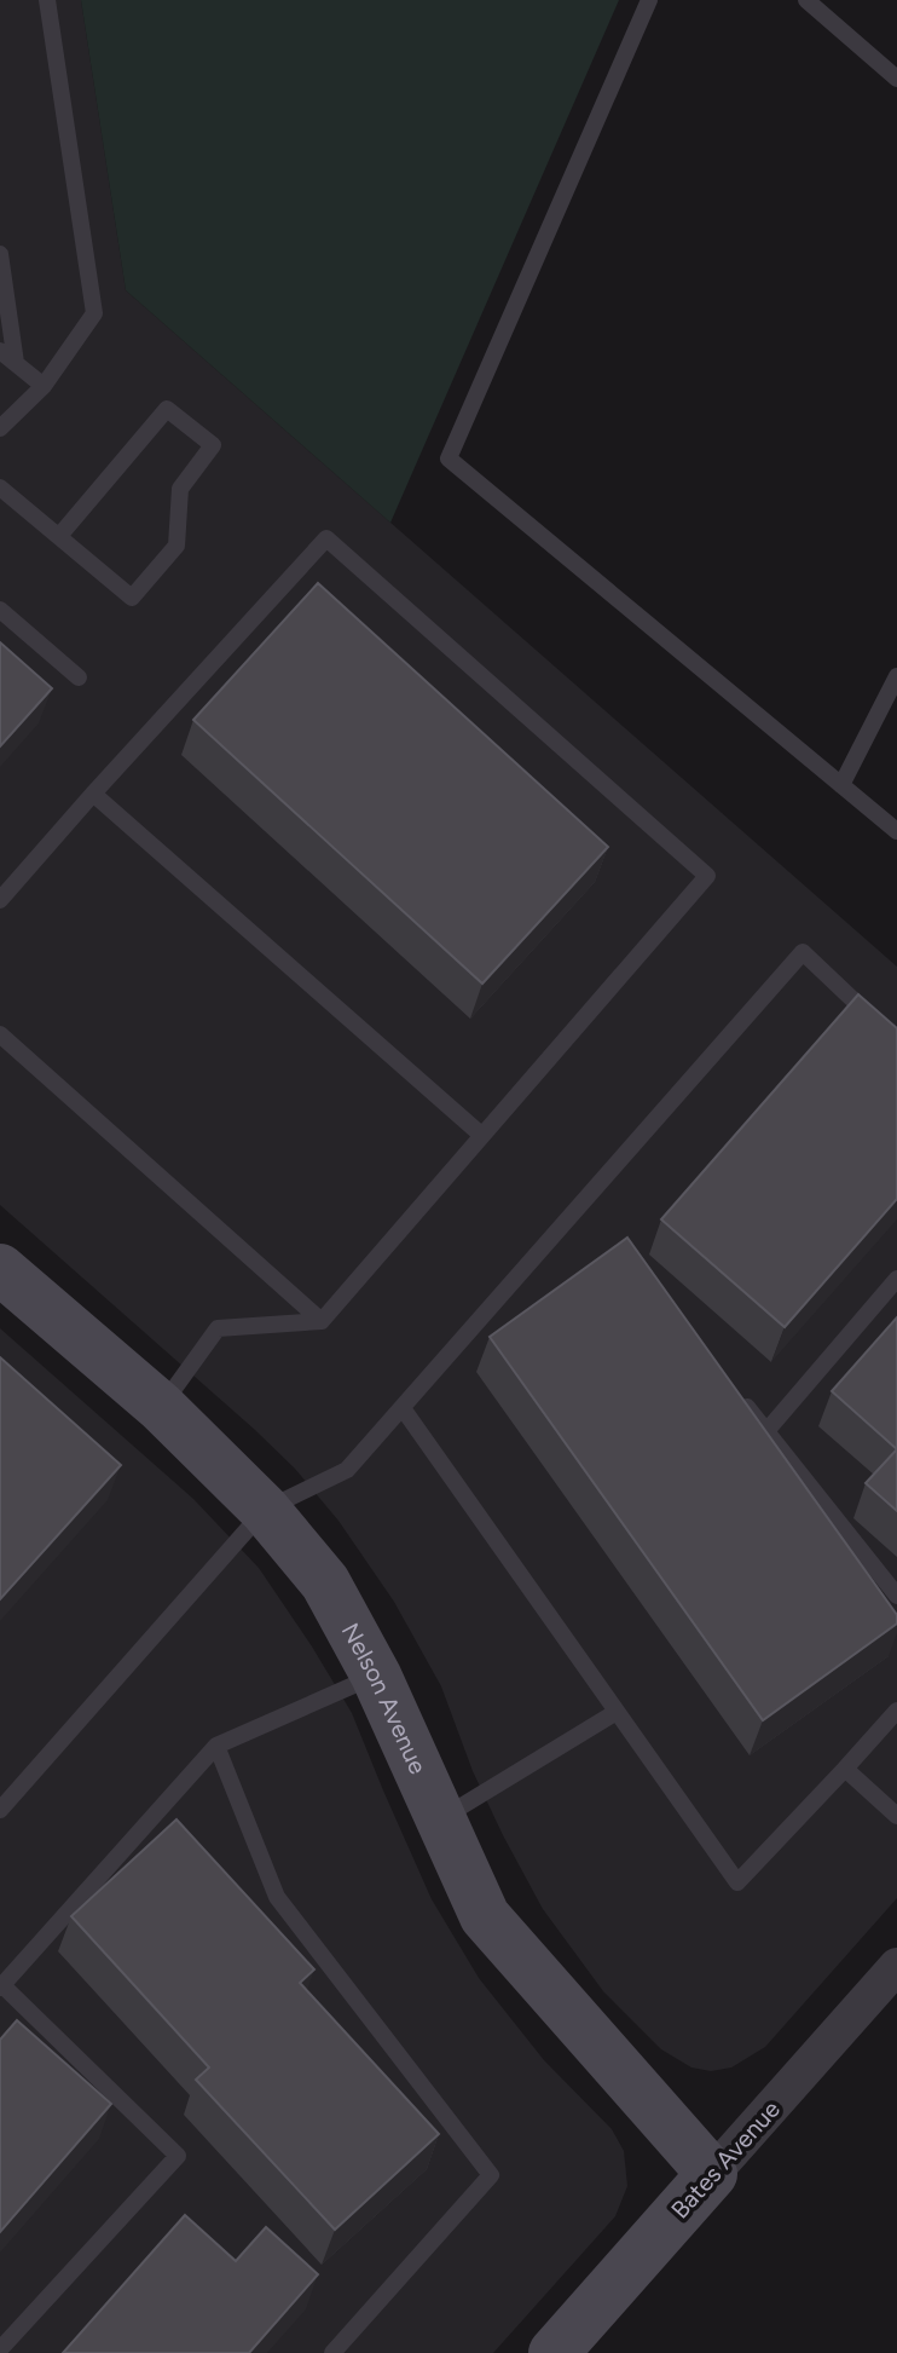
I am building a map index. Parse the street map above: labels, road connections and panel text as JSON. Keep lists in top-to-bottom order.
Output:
{
  "streets": {
    "street": ["Nelson Avenue", "Bates Avenue"]
  },
  "crossings": [
    ["Nelson Avenue", "Bates Avenue"]
  ]
}
